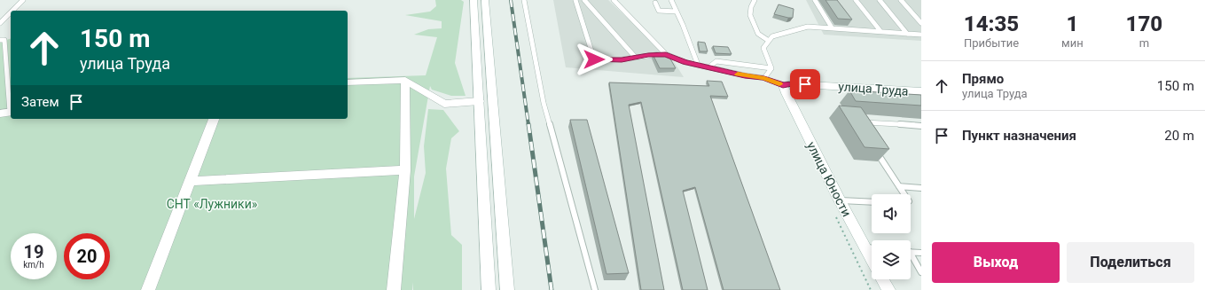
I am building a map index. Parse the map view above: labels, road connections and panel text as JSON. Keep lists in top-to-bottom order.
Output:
{
  "streets": {
    "street": ["улица Труда", "улица Юности"]
  },
  "crossings": [
    ["улица Труда", "улица Юности"]
  ],
  "parks": ["СНТ «Лужники»"],
  "page": {
    "eta": [
      "14:35",
      "Прибытие",
      "1",
      "мин",
      "170",
      "m"
    ],
    "turn": ["150 m", "улица Труда"],
    "list": [
      {
        "name": "Прямо",
        "note": "улица Труда",
        "value": "150 m"
      },
      {
        "name": "Пункт назначения",
        "value": "20 m"
      }
    ],
    "then": "Затем",
    "speed": "19 km/h",
    "limit": "20",
    "buttons": ["Выход", "Поделиться"]
  }
}
